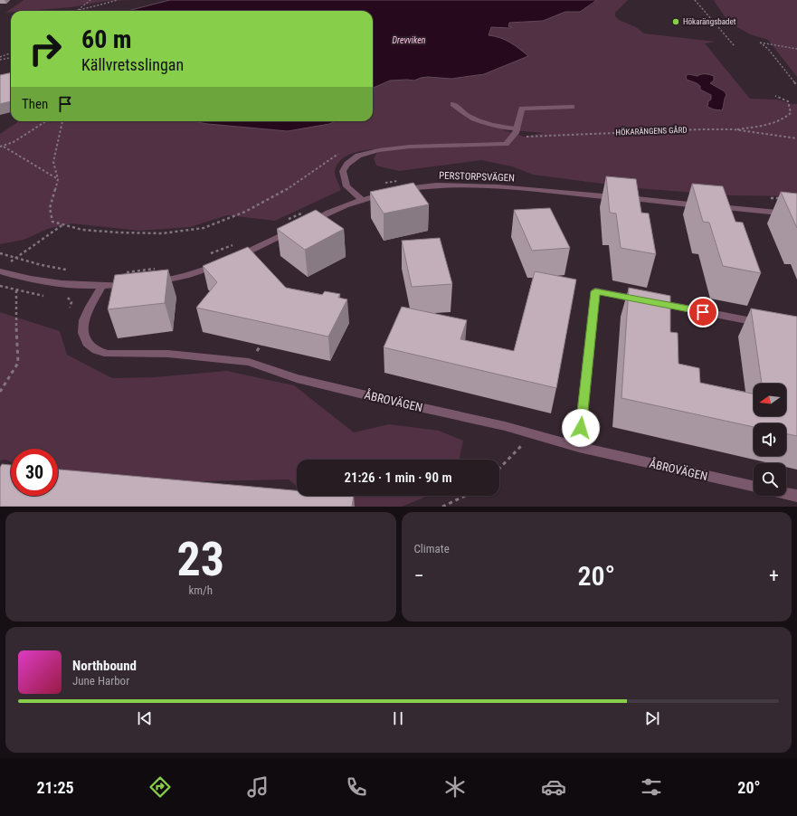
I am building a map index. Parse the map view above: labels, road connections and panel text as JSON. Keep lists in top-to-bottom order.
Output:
{
  "streets": {
    "street": ["PERSTORPSVÄGEN", "ÅBROVÄGEN"],
    "path": ["HÖKARÄNGENS GÅRD"]
  },
  "water": ["Drevviken"],
  "places": ["Hökarängsbadet"],
  "north": "left",
  "page": {
    "turn": ["60 m", "Källvretsslingan"],
    "then": "Then",
    "limit": "30",
    "trip": "21:26 · 1 min · 90 m",
    "tile": [
      ["23", "km/h"],
      "Climate"
    ],
    "heat": ["−", "20°", "+"],
    "song": ["Northbound", "June Harbor"],
    "tabs": ["21:25", "20°"]
  }
}
